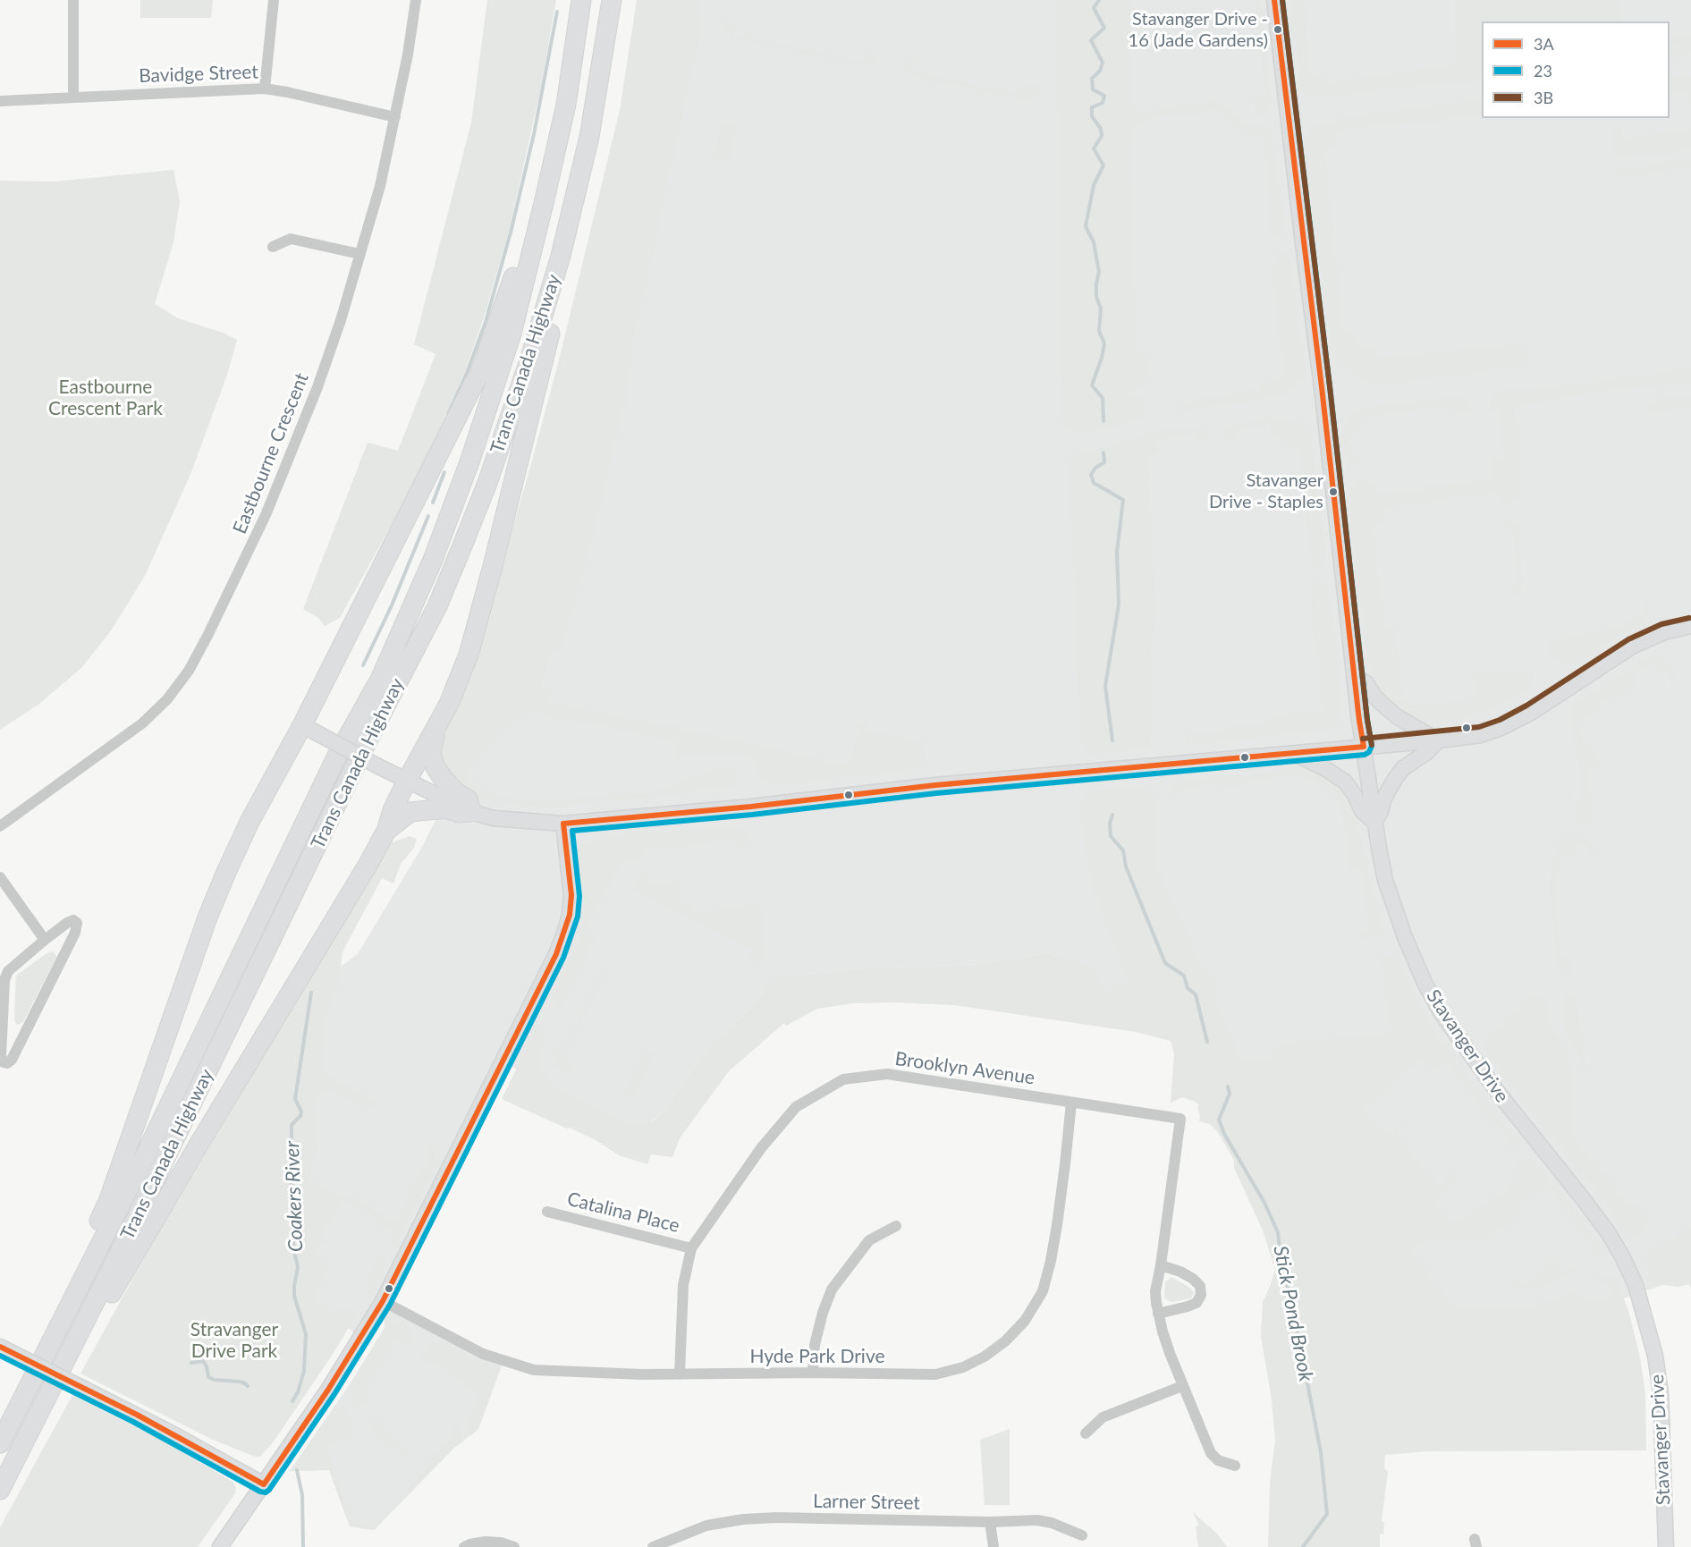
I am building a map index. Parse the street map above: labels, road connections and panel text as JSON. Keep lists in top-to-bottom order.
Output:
{
  "streets": {
    "highway": ["Trans Canada Highway"],
    "street": [
      "Bavidge Street",
      "Eastbourne Crescent",
      "Stavanger Drive",
      "Brooklyn Avenue",
      "Catalina Place",
      "Hyde Park Drive",
      "Larner Street"
    ]
  },
  "crossings": [
    ["Bavidge Street", "Eastbourne Crescent"],
    ["Brooklyn Avenue", "Catalina Place"],
    ["Brooklyn Avenue", "Hyde Park Drive"]
  ],
  "water": ["Coakers River", "Stick Pond Brook"],
  "parks": ["Eastbourne Crescent Park", "Stravanger Drive Park"],
  "places": ["Stavanger Drive - 16 (Jade Gardens)", "Stavanger Drive - Staples"],
  "lines": ["transit line 3A", "transit line 23", "transit line 3B"],
  "legend": ["3A", "23", "3B"]
}
